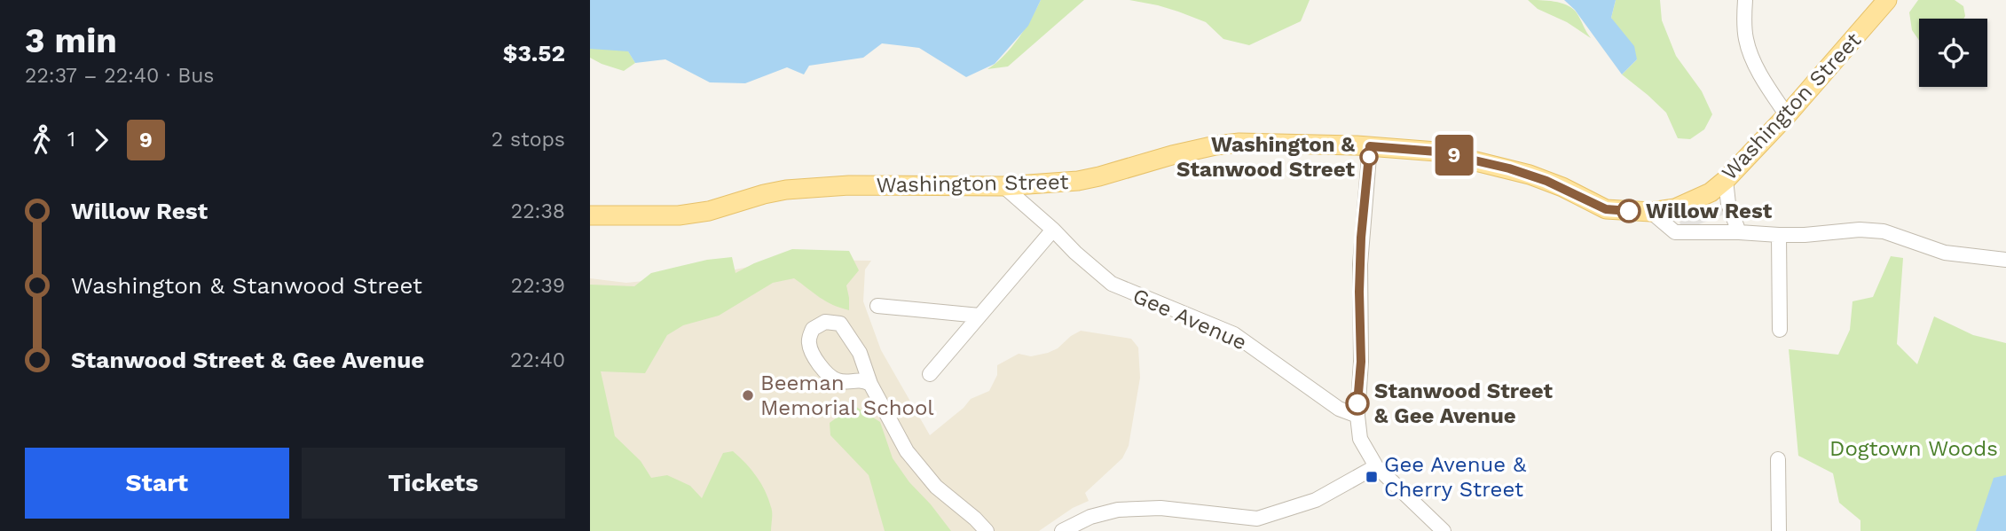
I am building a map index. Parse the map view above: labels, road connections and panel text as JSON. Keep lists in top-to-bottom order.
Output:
{
  "streets": {
    "main road": ["Washington Street"],
    "street": ["Gee Avenue"]
  },
  "crossings": [
    ["Washington Street", "Gee Avenue"]
  ],
  "parks": ["Dogtown Woods"],
  "places": {
    "other": [
      "Washington & Stanwood Street",
      "Willow Rest",
      "Beeman Memorial School",
      "Stanwood Street & Gee Avenue"
    ],
    "transit": ["Gee Avenue & Cherry Street"]
  },
  "lines": ["bus line 9"],
  "page": {
    "heading": ["3 min", "22:37 – 22:40 · Bus", "$3.52"],
    "on_map": "9",
    "legs": ["1", "9", "2 stops"],
    "list": [
      {
        "name": "Willow Rest",
        "value": "22:38"
      },
      {
        "name": "Washington & Stanwood Street",
        "value": "22:39"
      },
      {
        "name": "Stanwood Street & Gee Avenue",
        "value": "22:40"
      }
    ],
    "buttons": ["Start", "Tickets"]
  }
}
